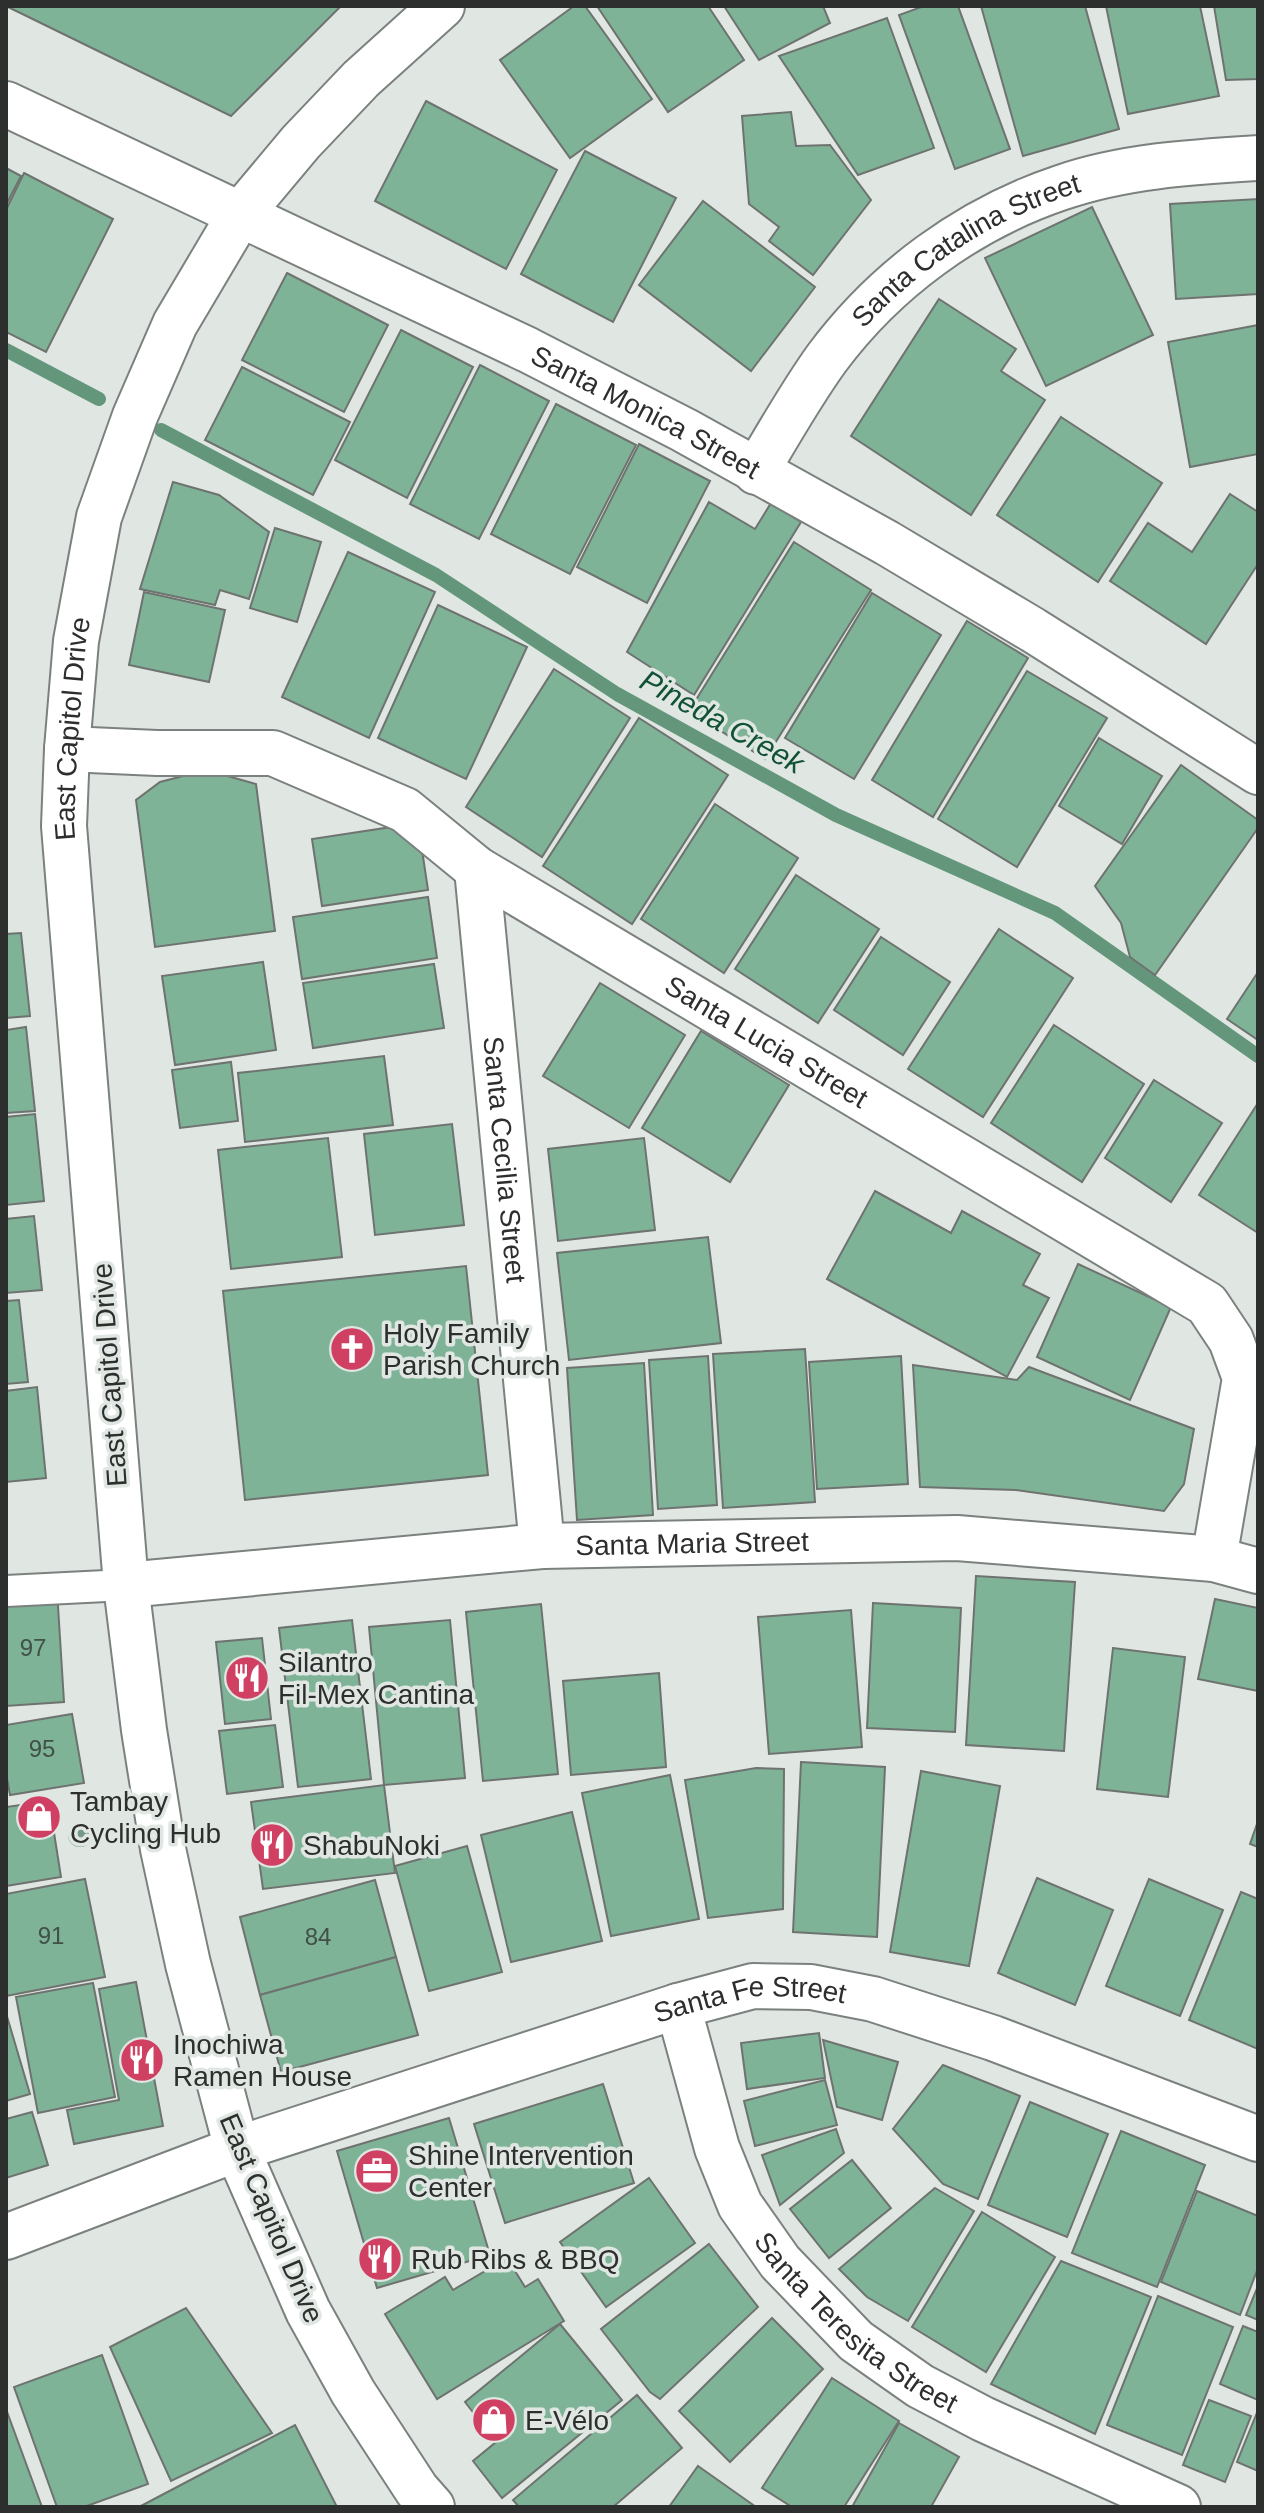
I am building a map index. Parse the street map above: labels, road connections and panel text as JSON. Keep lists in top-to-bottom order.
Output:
{
  "streets": {
    "street": [
      "Santa Catalina Street",
      "Santa Monica Street",
      "East Capitol Drive",
      "Santa Lucia Street",
      "Santa Cecilia Street",
      "Santa Maria Street",
      "Santa Fe Street",
      "Santa Teresita Street"
    ]
  },
  "crossings": [
    ["Santa Catalina Street", "Santa Monica Street"],
    ["Santa Monica Street", "East Capitol Drive"],
    ["East Capitol Drive", "Santa Lucia Street"],
    ["East Capitol Drive", "Santa Maria Street"],
    ["East Capitol Drive", "Santa Fe Street"],
    ["Santa Lucia Street", "Santa Cecilia Street"],
    ["Santa Lucia Street", "Santa Maria Street"],
    ["Santa Cecilia Street", "Santa Maria Street"],
    ["Santa Fe Street", "Santa Teresita Street"]
  ],
  "water": ["Pineda Creek"],
  "places": {
    "church": ["Holy Family Parish Church"],
    "restaurant": [
      "Silantro Fil-Mex Cantina",
      "ShabuNoki",
      "Inochiwa Ramen House",
      "Rub Ribs & BBQ"
    ],
    "shop": ["Tambay Cycling Hub", "E-Vélo"],
    "office": ["Shine Intervention Center"]
  },
  "house_numbers": [
    "97",
    "95",
    "91",
    "84"
  ]
}
